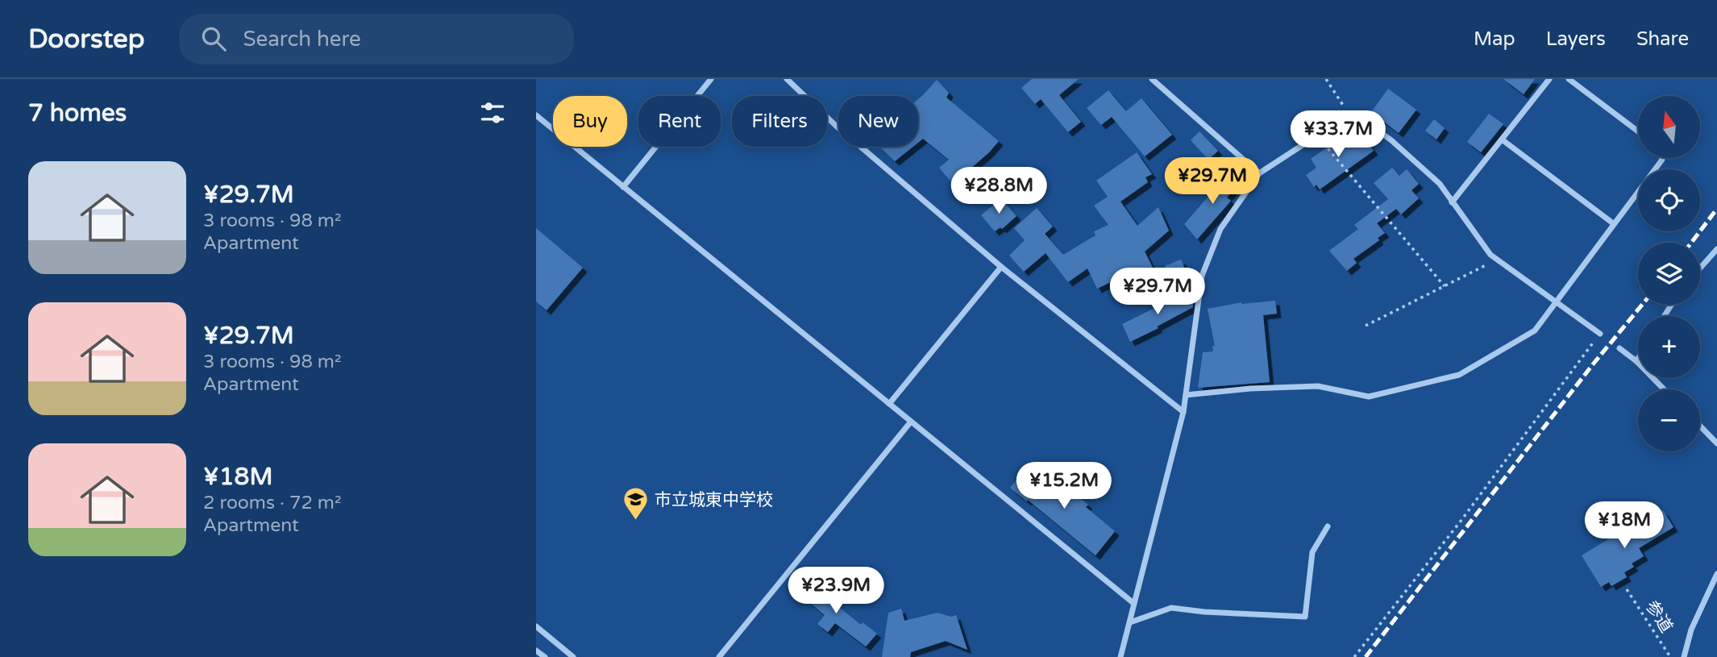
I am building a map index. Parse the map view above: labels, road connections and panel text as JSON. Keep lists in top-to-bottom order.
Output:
{
  "streets": {
    "path": ["参道"]
  },
  "places": {
    "school or university": ["市立城東中学校"]
  },
  "north": "top",
  "page": {
    "header": "Doorstep",
    "search": "Search here",
    "nav": ["Map", "Layers", "Share"],
    "heading": "7 homes",
    "map_buttons": ["+", "−"],
    "chip": [
      "Buy",
      "Rent",
      "Filters",
      "New"
    ],
    "price": [
      "¥33.7M",
      "¥29.7M",
      "¥28.8M",
      "¥29.7M",
      "¥15.2M",
      "¥18M",
      "¥23.9M"
    ],
    "list": [
      {
        "name": "¥29.7M",
        "note": "3 rooms · 98 m² · Apartment"
      },
      {
        "name": "¥29.7M",
        "note": "3 rooms · 98 m² · Apartment"
      },
      {
        "name": "¥18M",
        "note": "2 rooms · 72 m² · Apartment"
      }
    ]
  }
}
